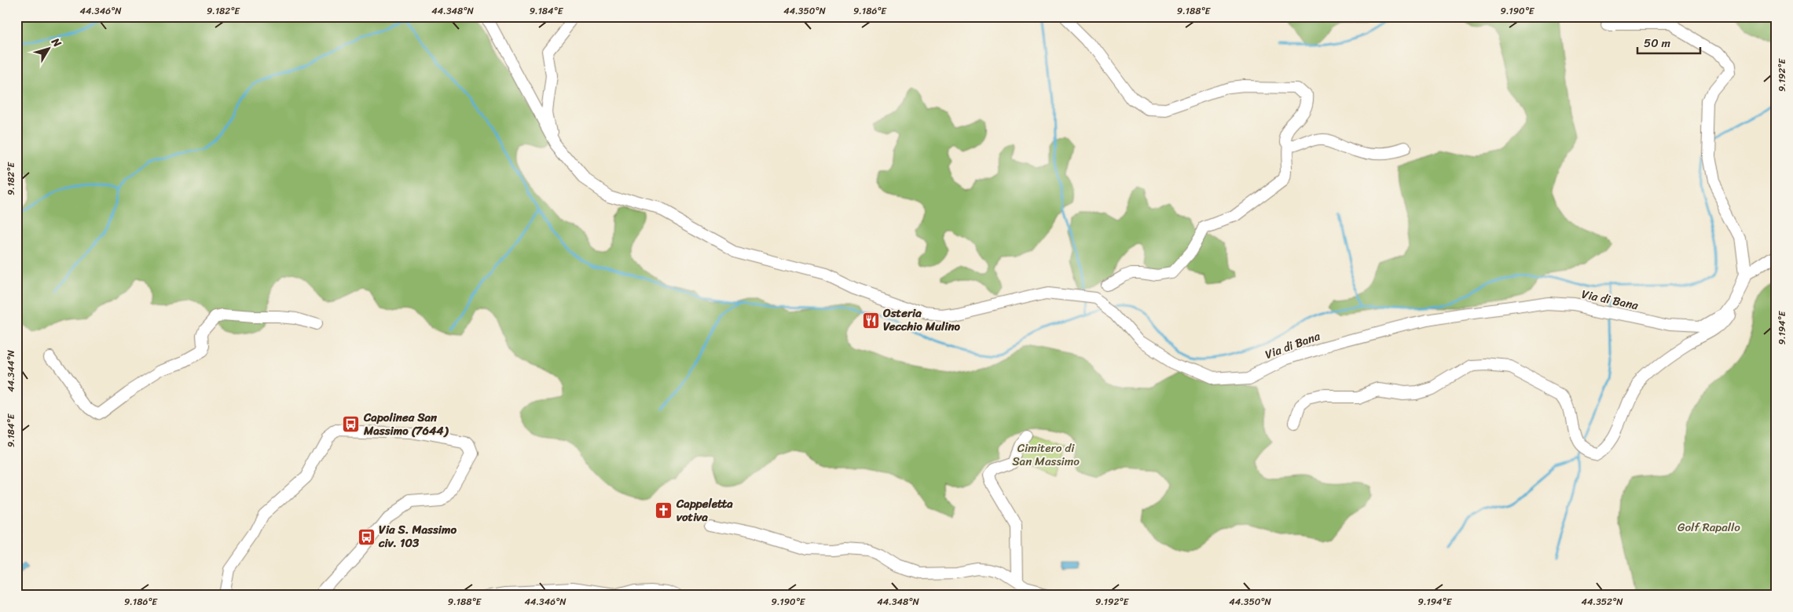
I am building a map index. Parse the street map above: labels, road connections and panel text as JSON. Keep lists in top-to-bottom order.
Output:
{
  "streets": {
    "street": ["Via di Bana"]
  },
  "parks": ["Cimitero di San Massimo", "Golf Rapallo"],
  "places": {
    "restaurant": ["Osteria Vecchio Mulino"],
    "bus stop": ["Capolinea San Massimo (7644)", "Via S. Massimo civ. 103"],
    "church": ["Cappeletta votiva"]
  },
  "scale_bar": "50 m",
  "north": "top right",
  "coordinates": [
    "44.346°N",
    "9.182°E",
    "44.348°N",
    "9.184°E",
    "44.350°N",
    "9.186°E",
    "9.188°E",
    "9.190°E",
    "9.192°E",
    "9.194°E",
    "44.344°N",
    "44.352°N"
  ]
}
